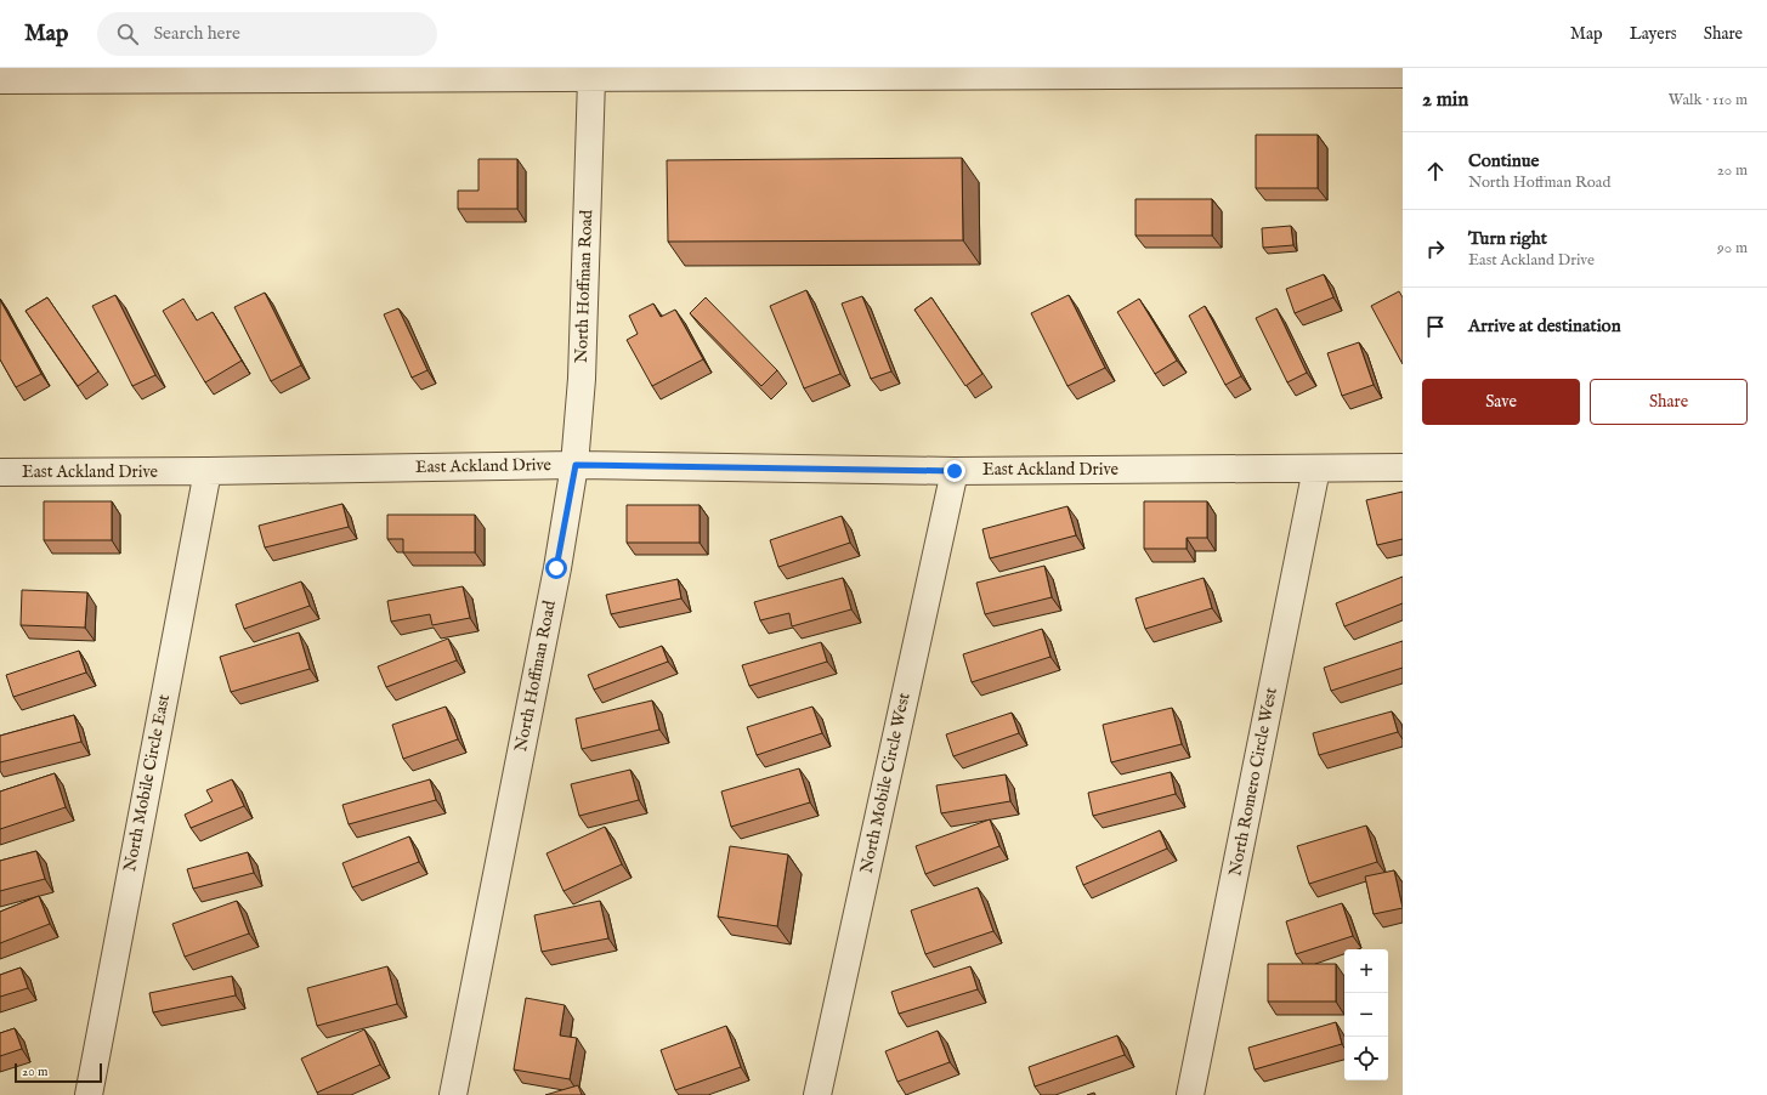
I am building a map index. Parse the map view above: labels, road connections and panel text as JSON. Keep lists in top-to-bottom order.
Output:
{
  "streets": {
    "street": [
      "North Hoffman Road",
      "East Ackland Drive",
      "North Romero Circle West",
      "North Mobile Circle East",
      "North Mobile Circle West"
    ]
  },
  "crossings": [
    ["North Hoffman Road", "East Ackland Drive"],
    ["East Ackland Drive", "North Romero Circle West"],
    ["East Ackland Drive", "North Mobile Circle East"],
    ["East Ackland Drive", "North Mobile Circle West"]
  ],
  "scale_bar": "20 m",
  "page": {
    "header": "Map",
    "search": "Search here",
    "nav": ["Map", "Layers", "Share"],
    "heading": ["2 min", "Walk · 110 m"],
    "list": [
      ["Continue", "North Hoffman Road", "20 m"],
      ["Turn right", "East Ackland Drive", "90 m"],
      "Arrive at destination"
    ],
    "buttons": ["Save", "Share"],
    "map_buttons": ["+", "−"],
    "scale": "20 m"
  }
}
